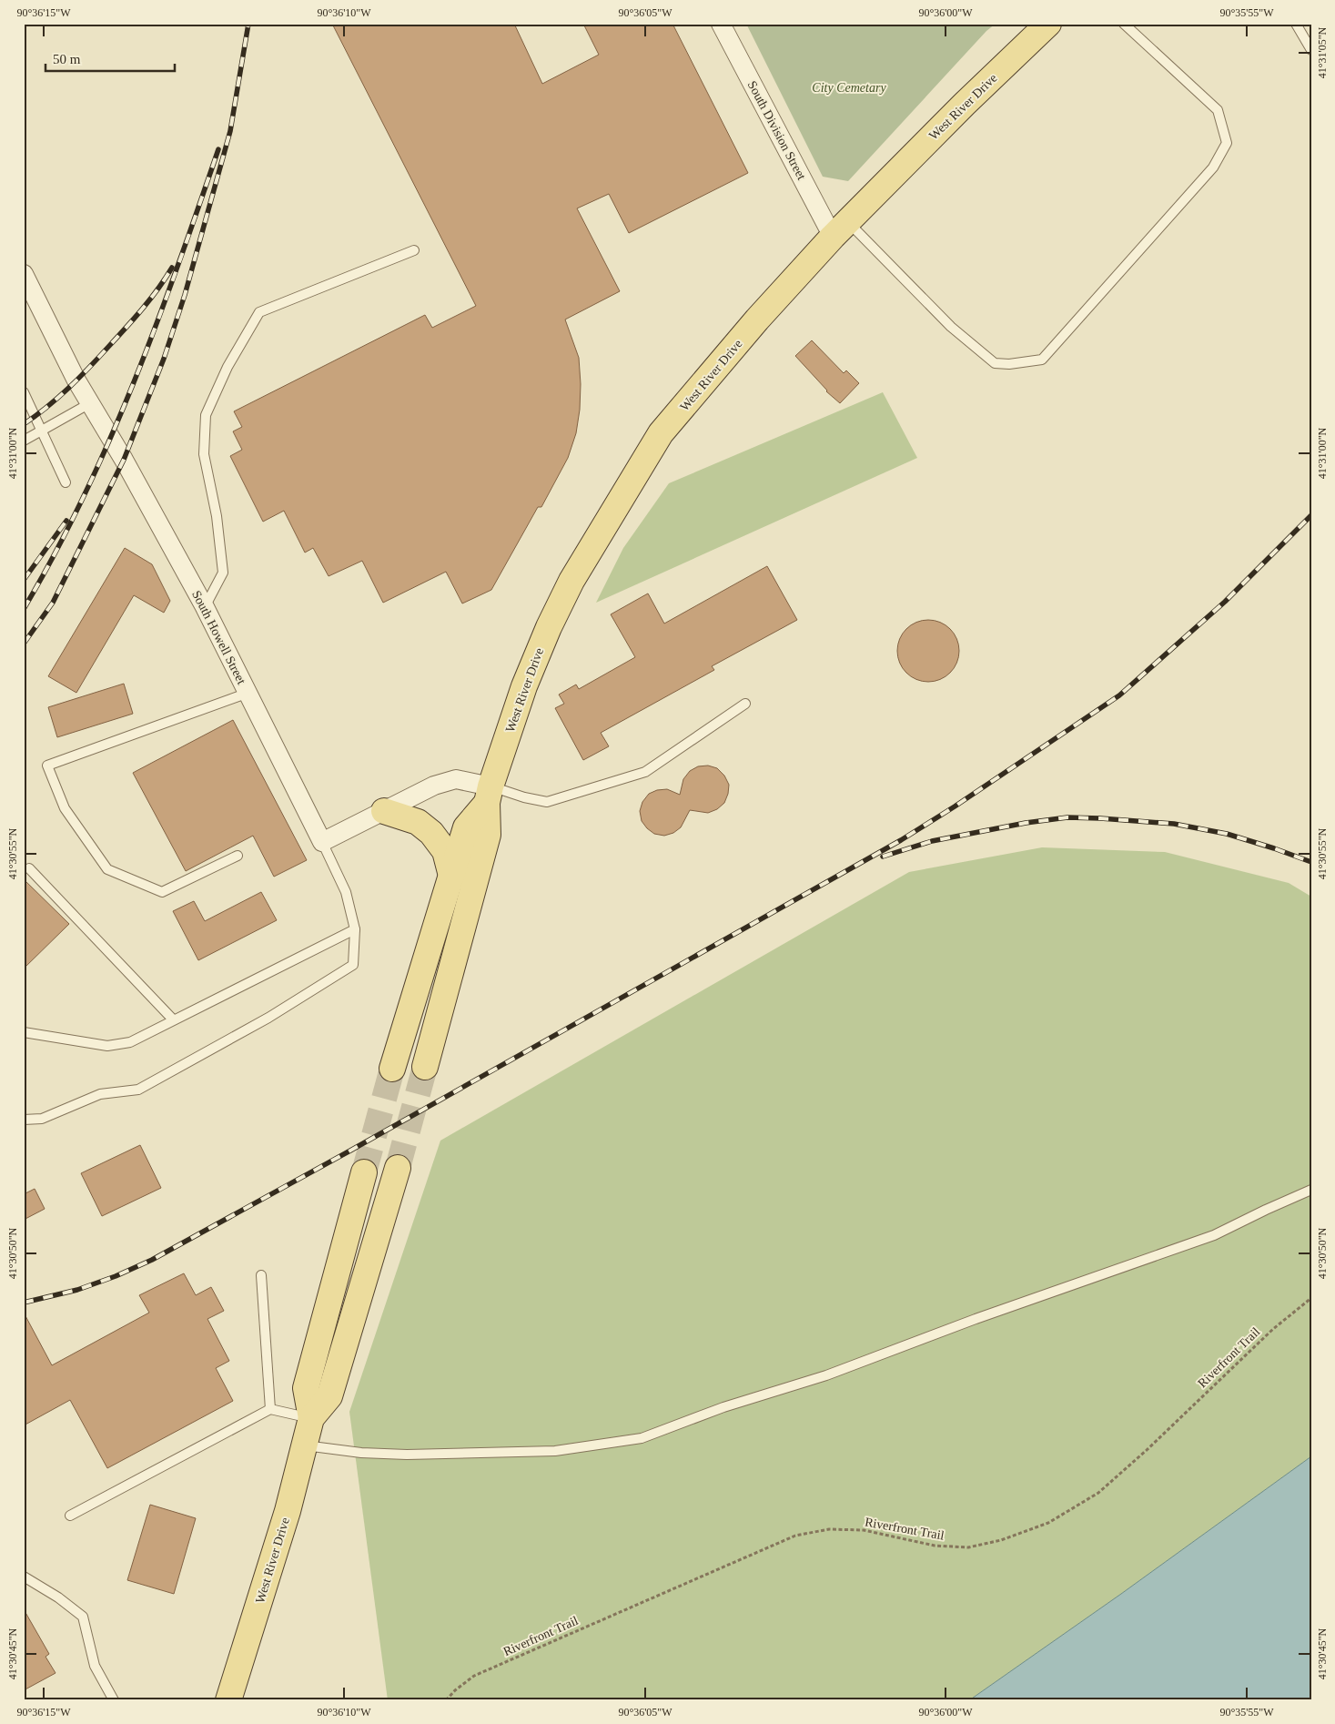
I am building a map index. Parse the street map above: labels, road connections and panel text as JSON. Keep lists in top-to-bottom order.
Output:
{
  "streets": {
    "main road": ["West River Drive"],
    "street": ["South Division Street", "South Howell Street"],
    "path": ["Riverfront Trail"]
  },
  "crossings": [
    ["West River Drive", "South Division Street"]
  ],
  "parks": ["City Cemetary"],
  "scale_bar": "50 m",
  "coordinates": [
    "90°36'15\"W",
    "90°36'10\"W",
    "90°36'05\"W",
    "90°36'00\"W",
    "90°35'55\"W",
    "41°31'05\"N",
    "41°31'00\"N",
    "41°30'55\"N",
    "41°30'50\"N",
    "41°30'45\"N"
  ]
}
